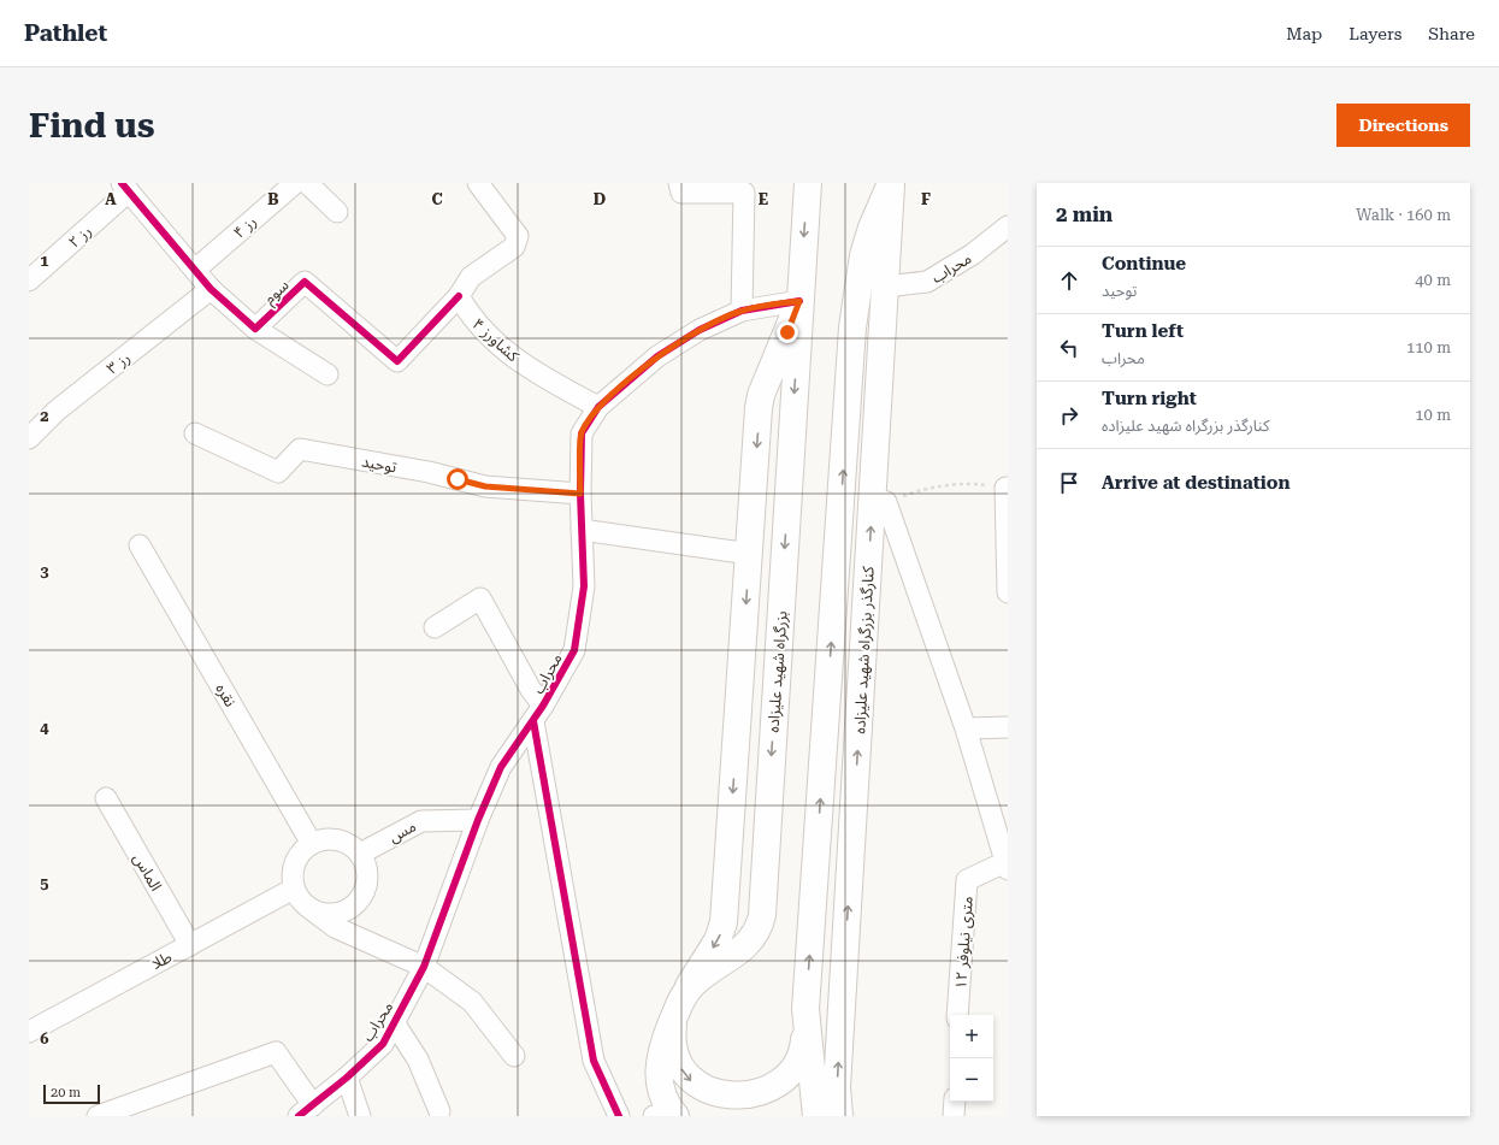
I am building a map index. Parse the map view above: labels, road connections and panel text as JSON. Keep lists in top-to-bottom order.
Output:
{
  "streets": {
    "main road": ["کنارگذر بزرگراه شهید علیزاده", "بزرگراه شهید علیزاده"],
    "street": [
      "رز ۴",
      "رز ۲",
      "محراب",
      "سوم",
      "کشاورز ۴",
      "رز ۳",
      "توحید",
      "نقره",
      "مس",
      "الماس",
      "۱۲ متری نیلوفر",
      "طلا"
    ]
  },
  "crossings": [
    ["محراب", "کشاورز ۴"],
    ["محراب", "توحید"],
    ["محراب", "کنارگذر بزرگراه شهید علیزاده"],
    ["محراب", "بزرگراه شهید علیزاده"],
    ["محراب", "مس"],
    ["سوم", "کشاورز ۴"],
    ["نقره", "مس"],
    ["نقره", "طلا"],
    ["مس", "طلا"],
    ["الماس", "طلا"]
  ],
  "scale_bar": "20 m",
  "page": {
    "header": "Pathlet",
    "nav": ["Map", "Layers", "Share"],
    "buttons": "Directions",
    "title": "Find us",
    "heading": ["2 min", "Walk · 160 m"],
    "list": [
      ["Continue", "توحید", "40 m"],
      ["Turn left", "محراب", "110 m"],
      ["Turn right", "کنارگذر بزرگراه شهید علیزاده", "10 m"],
      "Arrive at destination"
    ],
    "map_buttons": ["+", "−"],
    "scale": "20 m"
  },
  "grid": {
    "columns": [
      "A",
      "B",
      "C",
      "D",
      "E",
      "F"
    ],
    "rows": [
      "1",
      "2",
      "3",
      "4",
      "5",
      "6"
    ]
  }
}
